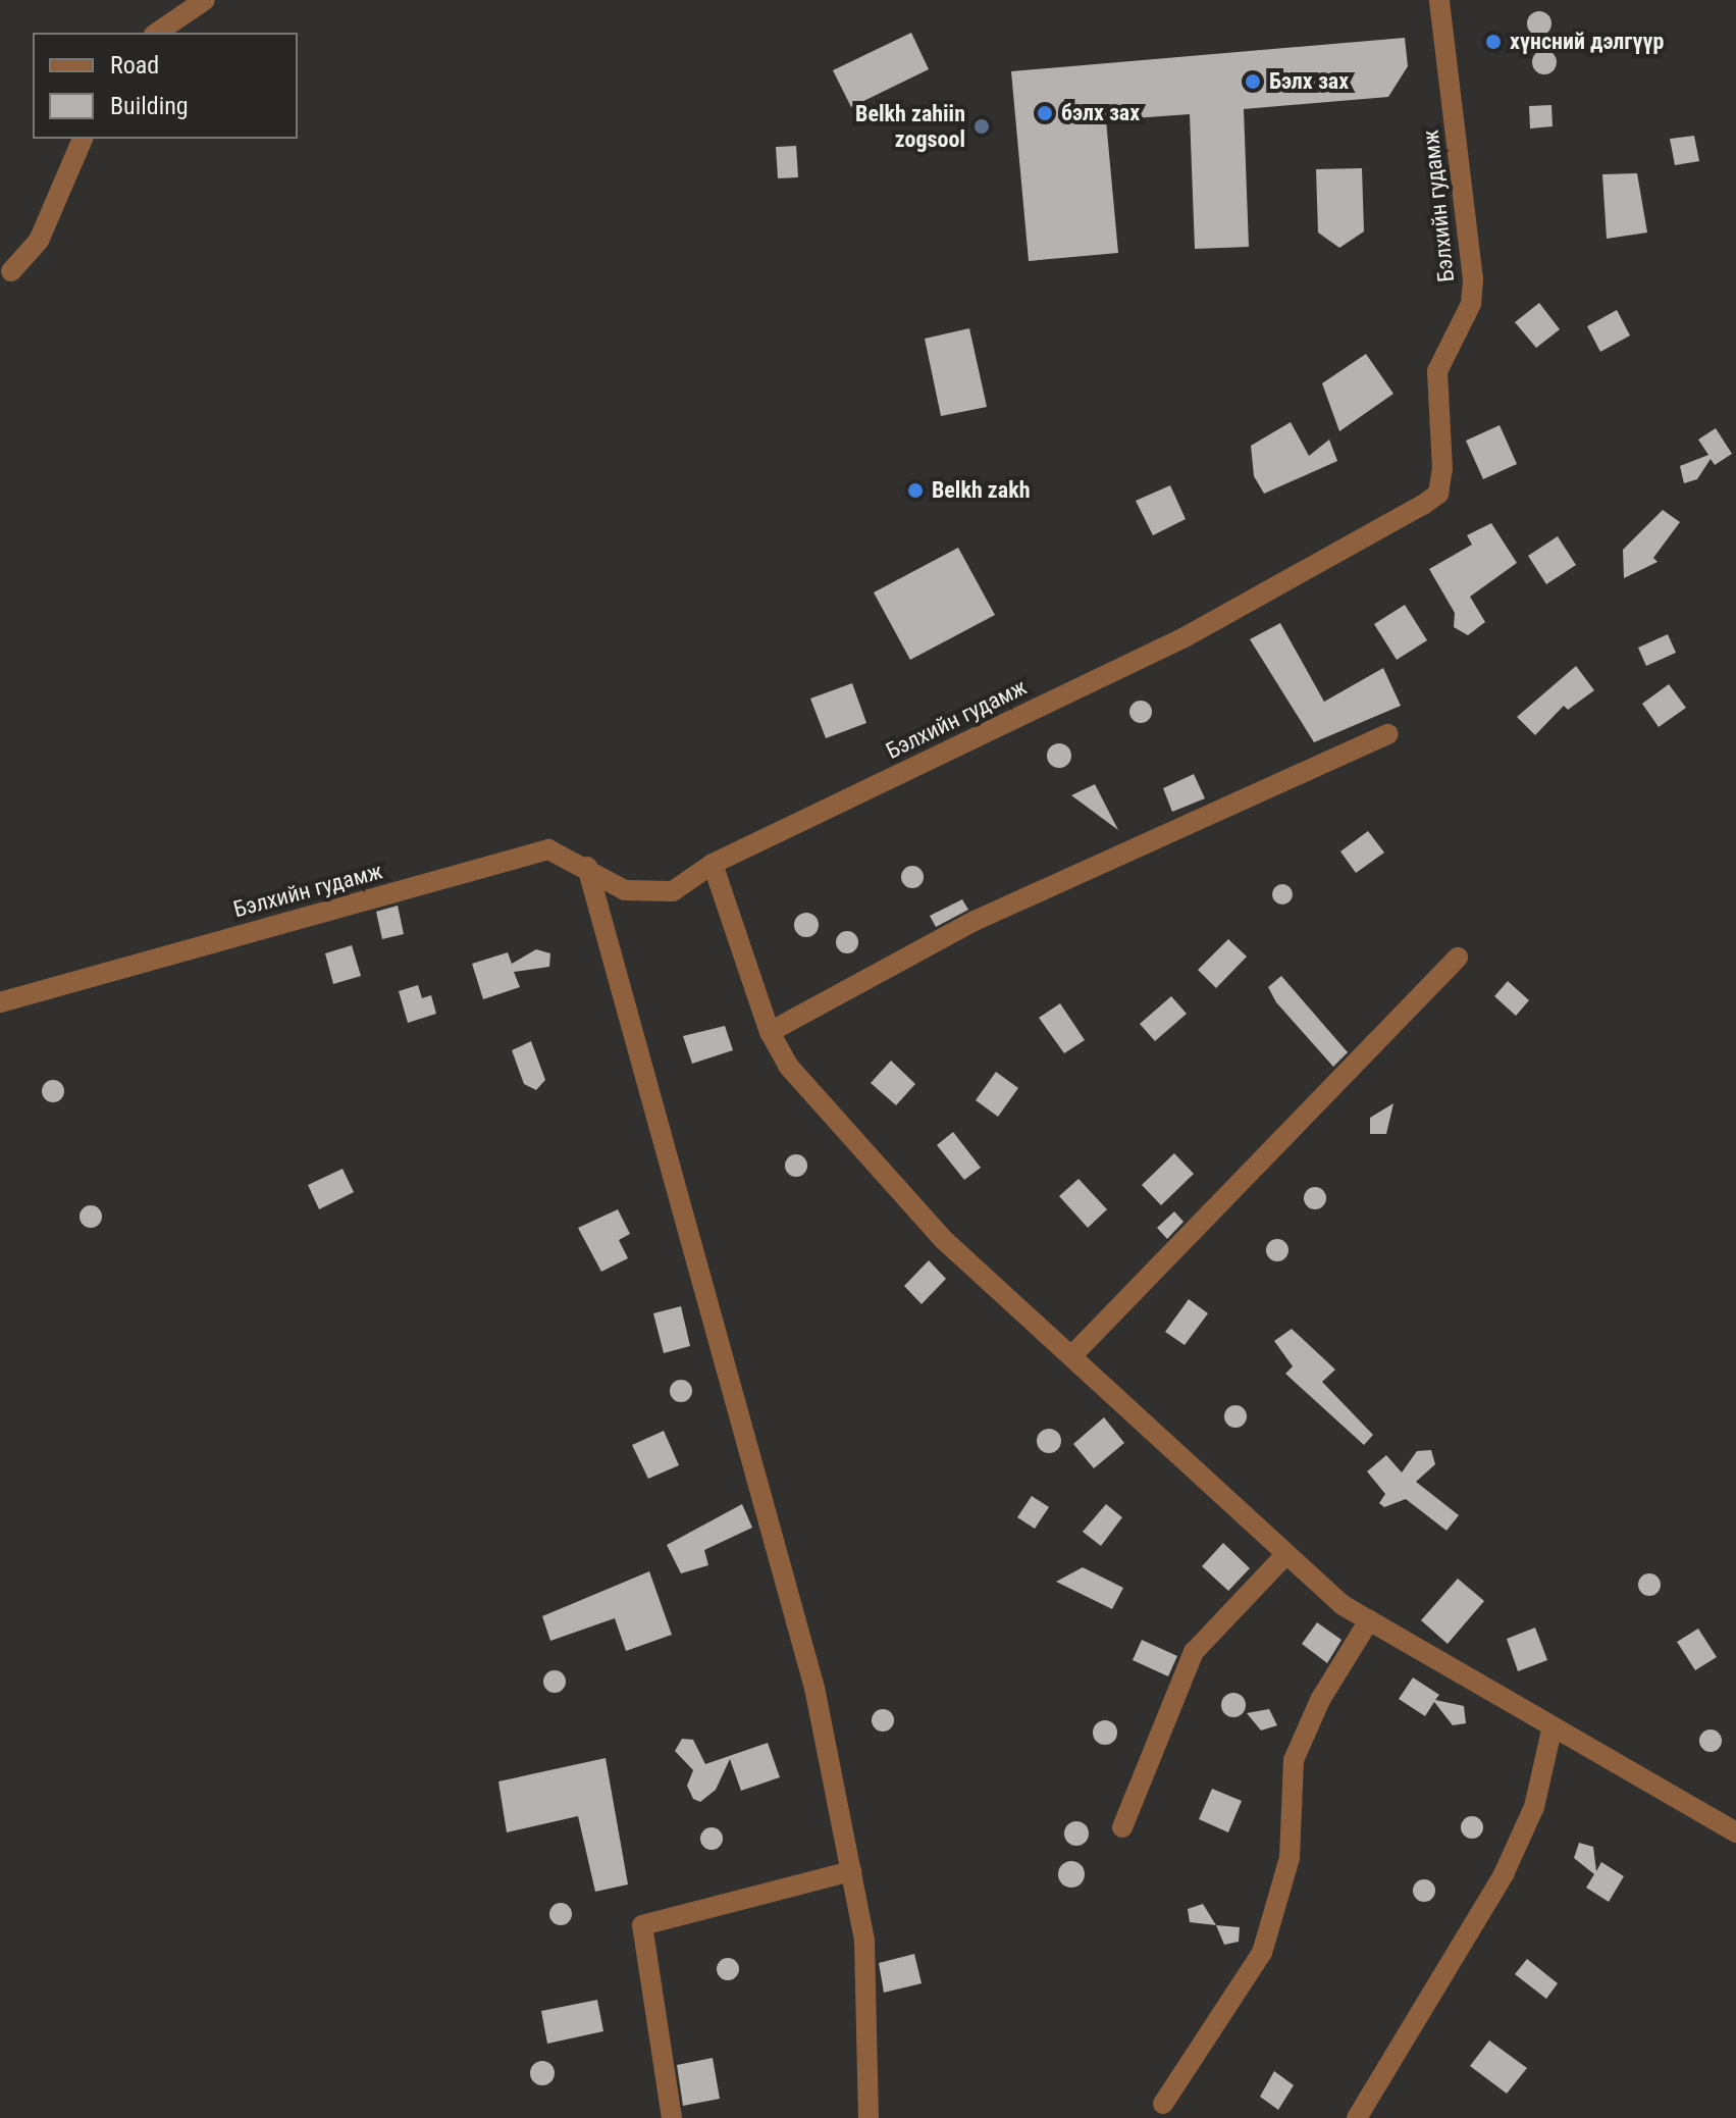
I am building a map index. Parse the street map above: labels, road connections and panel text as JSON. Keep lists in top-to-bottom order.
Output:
{
  "streets": {
    "street": ["Бэлхийн гудамж"]
  },
  "places": [
    "хүнсний дэлгүүр",
    "Бэлх зах",
    "бэлх зах",
    "Belkh zahiin zogsool",
    "Belkh zakh"
  ],
  "legend": ["Road", "Building"]
}
